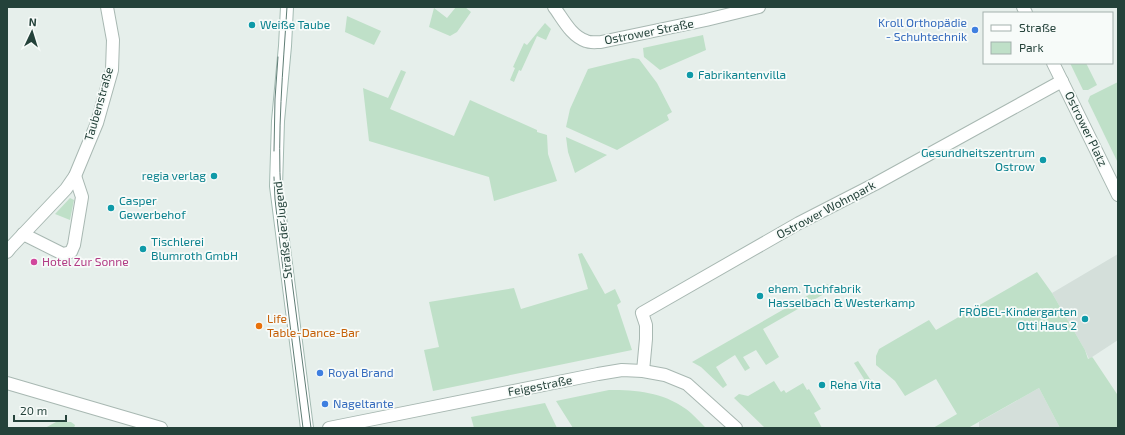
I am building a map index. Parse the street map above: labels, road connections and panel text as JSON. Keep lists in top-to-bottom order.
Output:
{
  "streets": {
    "street": [
      "Ostrower Straße",
      "Taubenstraße",
      "Ostrower Platz",
      "Ostrower Wohnpark",
      "Straße der Jugend",
      "Feigestraße"
    ]
  },
  "crossings": [
    ["Ostrower Platz", "Ostrower Wohnpark"],
    ["Ostrower Wohnpark", "Feigestraße"]
  ],
  "places": [
    "Weiße Taube",
    "Kroll Orthopädie - Schuhtechnik",
    "Fabrikantenvilla",
    "Gesundheitszentrum Ostrow",
    "regia verlag",
    "Casper Gewerbehof",
    "Tischlerei Blumroth GmbH",
    "Hotel Zur Sonne",
    "ehem. Tuchfabrik Hasselbach & Westerkamp",
    "FRÖBEL-Kindergarten Otti Haus 2",
    "Life Table-Dance-Bar",
    "Royal Brand",
    "Reha Vita",
    "Nageltante"
  ],
  "legend": ["Straße", "Park"],
  "scale_bar": "20 m",
  "north": "top"
}
